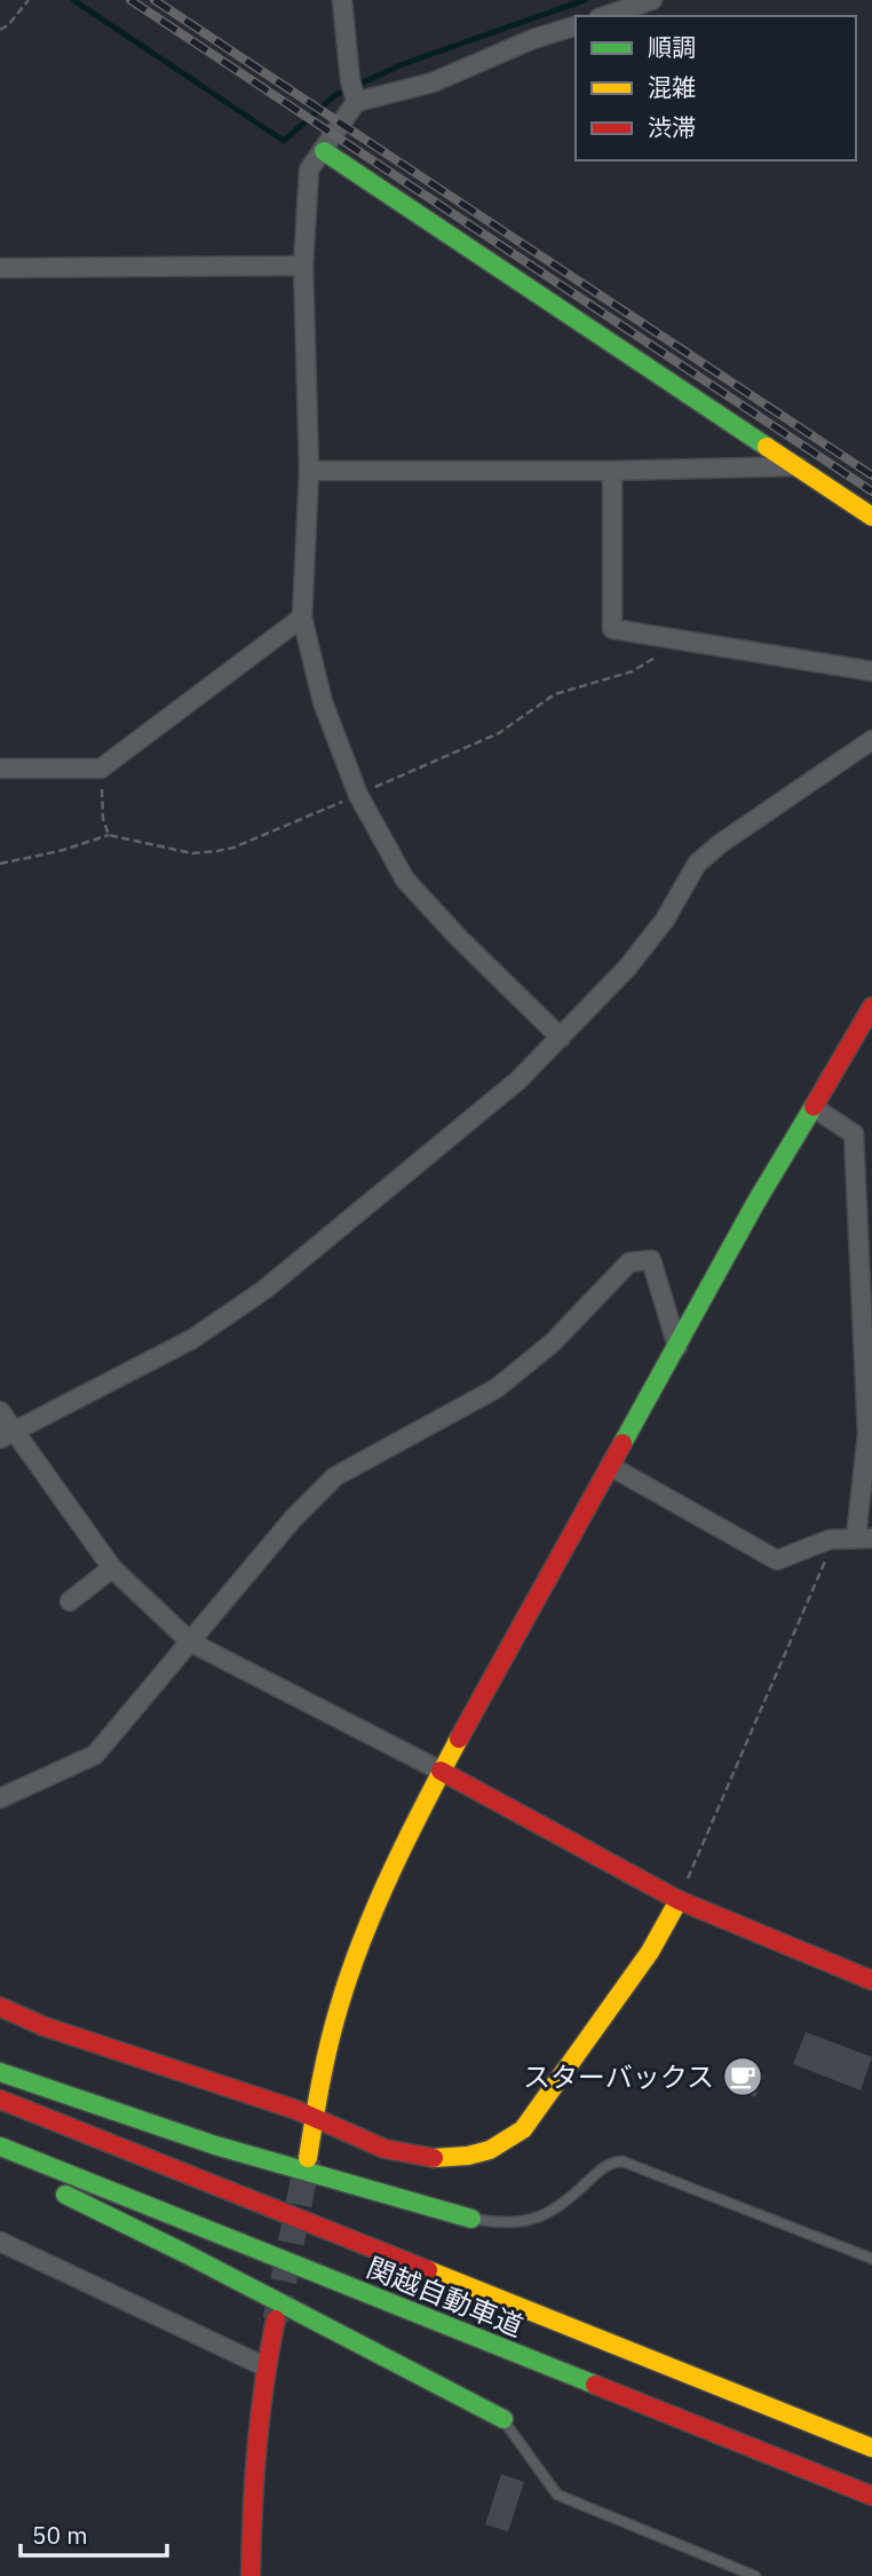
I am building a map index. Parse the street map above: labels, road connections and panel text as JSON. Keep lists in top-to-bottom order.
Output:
{
  "streets": {
    "main road": ["関越自動車道"]
  },
  "places": {
    "cafe": ["スターバックス"]
  },
  "legend": ["順調", "混雑", "渋滞"],
  "scale_bar": "50 m"
}
